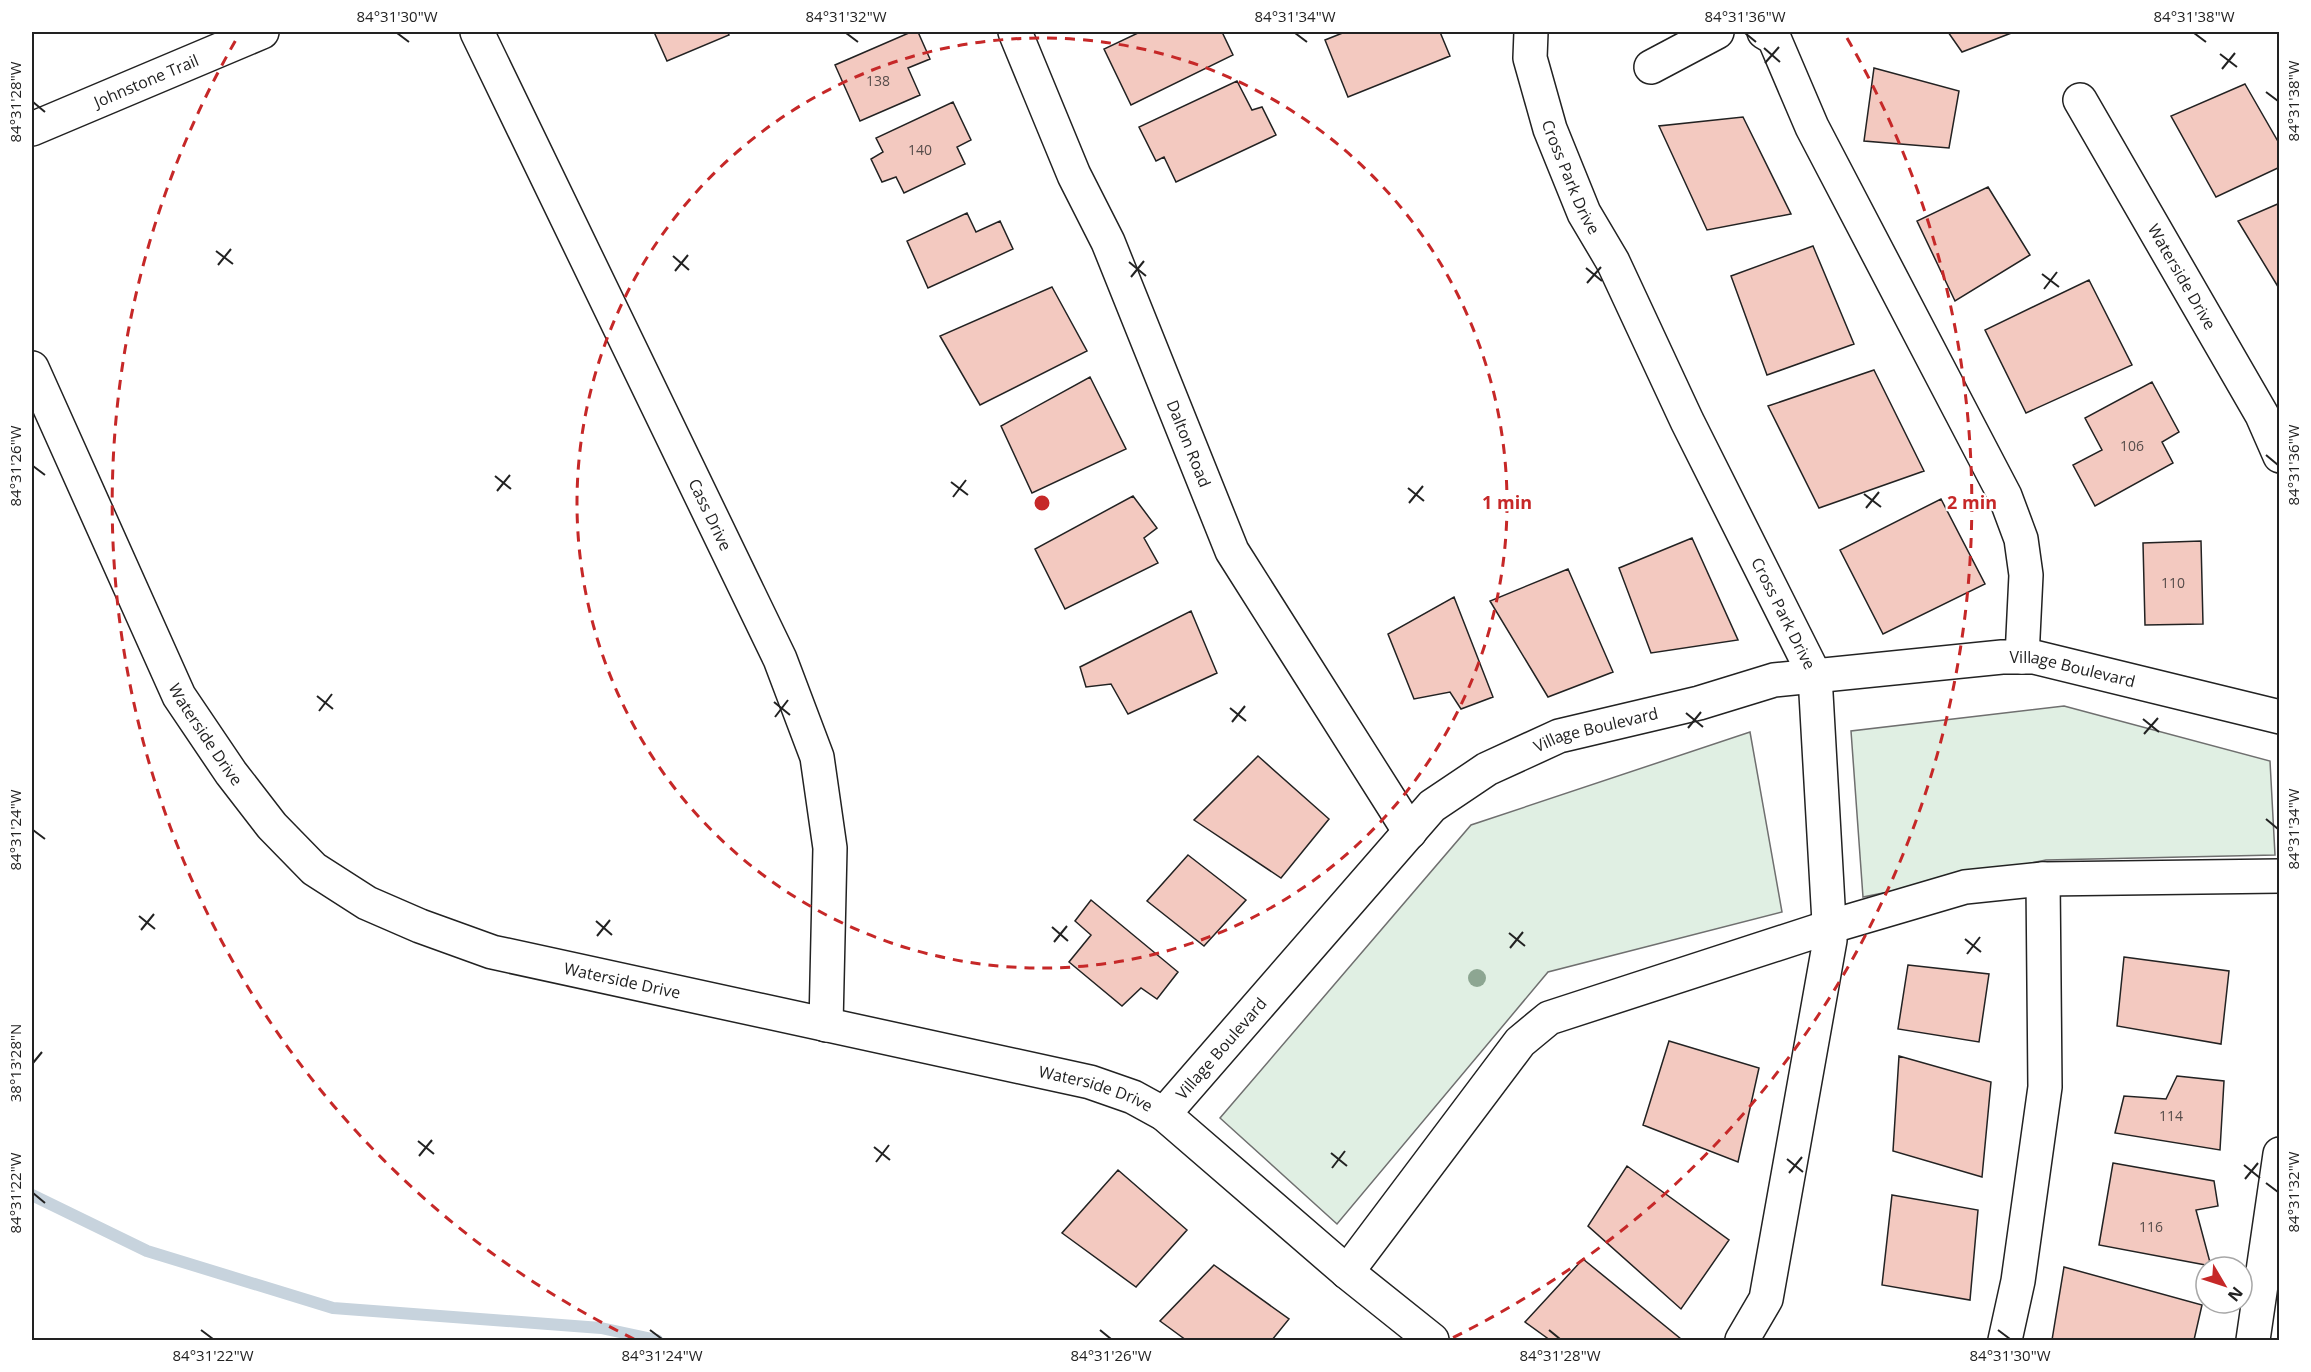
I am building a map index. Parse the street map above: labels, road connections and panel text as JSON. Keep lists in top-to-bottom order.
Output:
{
  "streets": {
    "street": [
      "Johnstone Trail",
      "Cross Park Drive",
      "Waterside Drive",
      "Dalton Road",
      "Cass Drive",
      "Village Boulevard"
    ]
  },
  "crossings": [
    ["Cross Park Drive", "Village Boulevard"],
    ["Waterside Drive", "Cass Drive"],
    ["Waterside Drive", "Village Boulevard"],
    ["Dalton Road", "Village Boulevard"]
  ],
  "house_numbers": [
    "138",
    "140",
    "106",
    "110",
    "114",
    "116"
  ],
  "north": "bottom right",
  "coordinates": [
    "84°31'30\"W",
    "84°31'32\"W",
    "84°31'34\"W",
    "84°31'36\"W",
    "84°31'38\"W",
    "84°31'28\"W",
    "84°31'26\"W",
    "84°31'24\"W",
    "38°13'28\"N",
    "84°31'22\"W"
  ],
  "rings": ["1 min", "2 min"]
}
